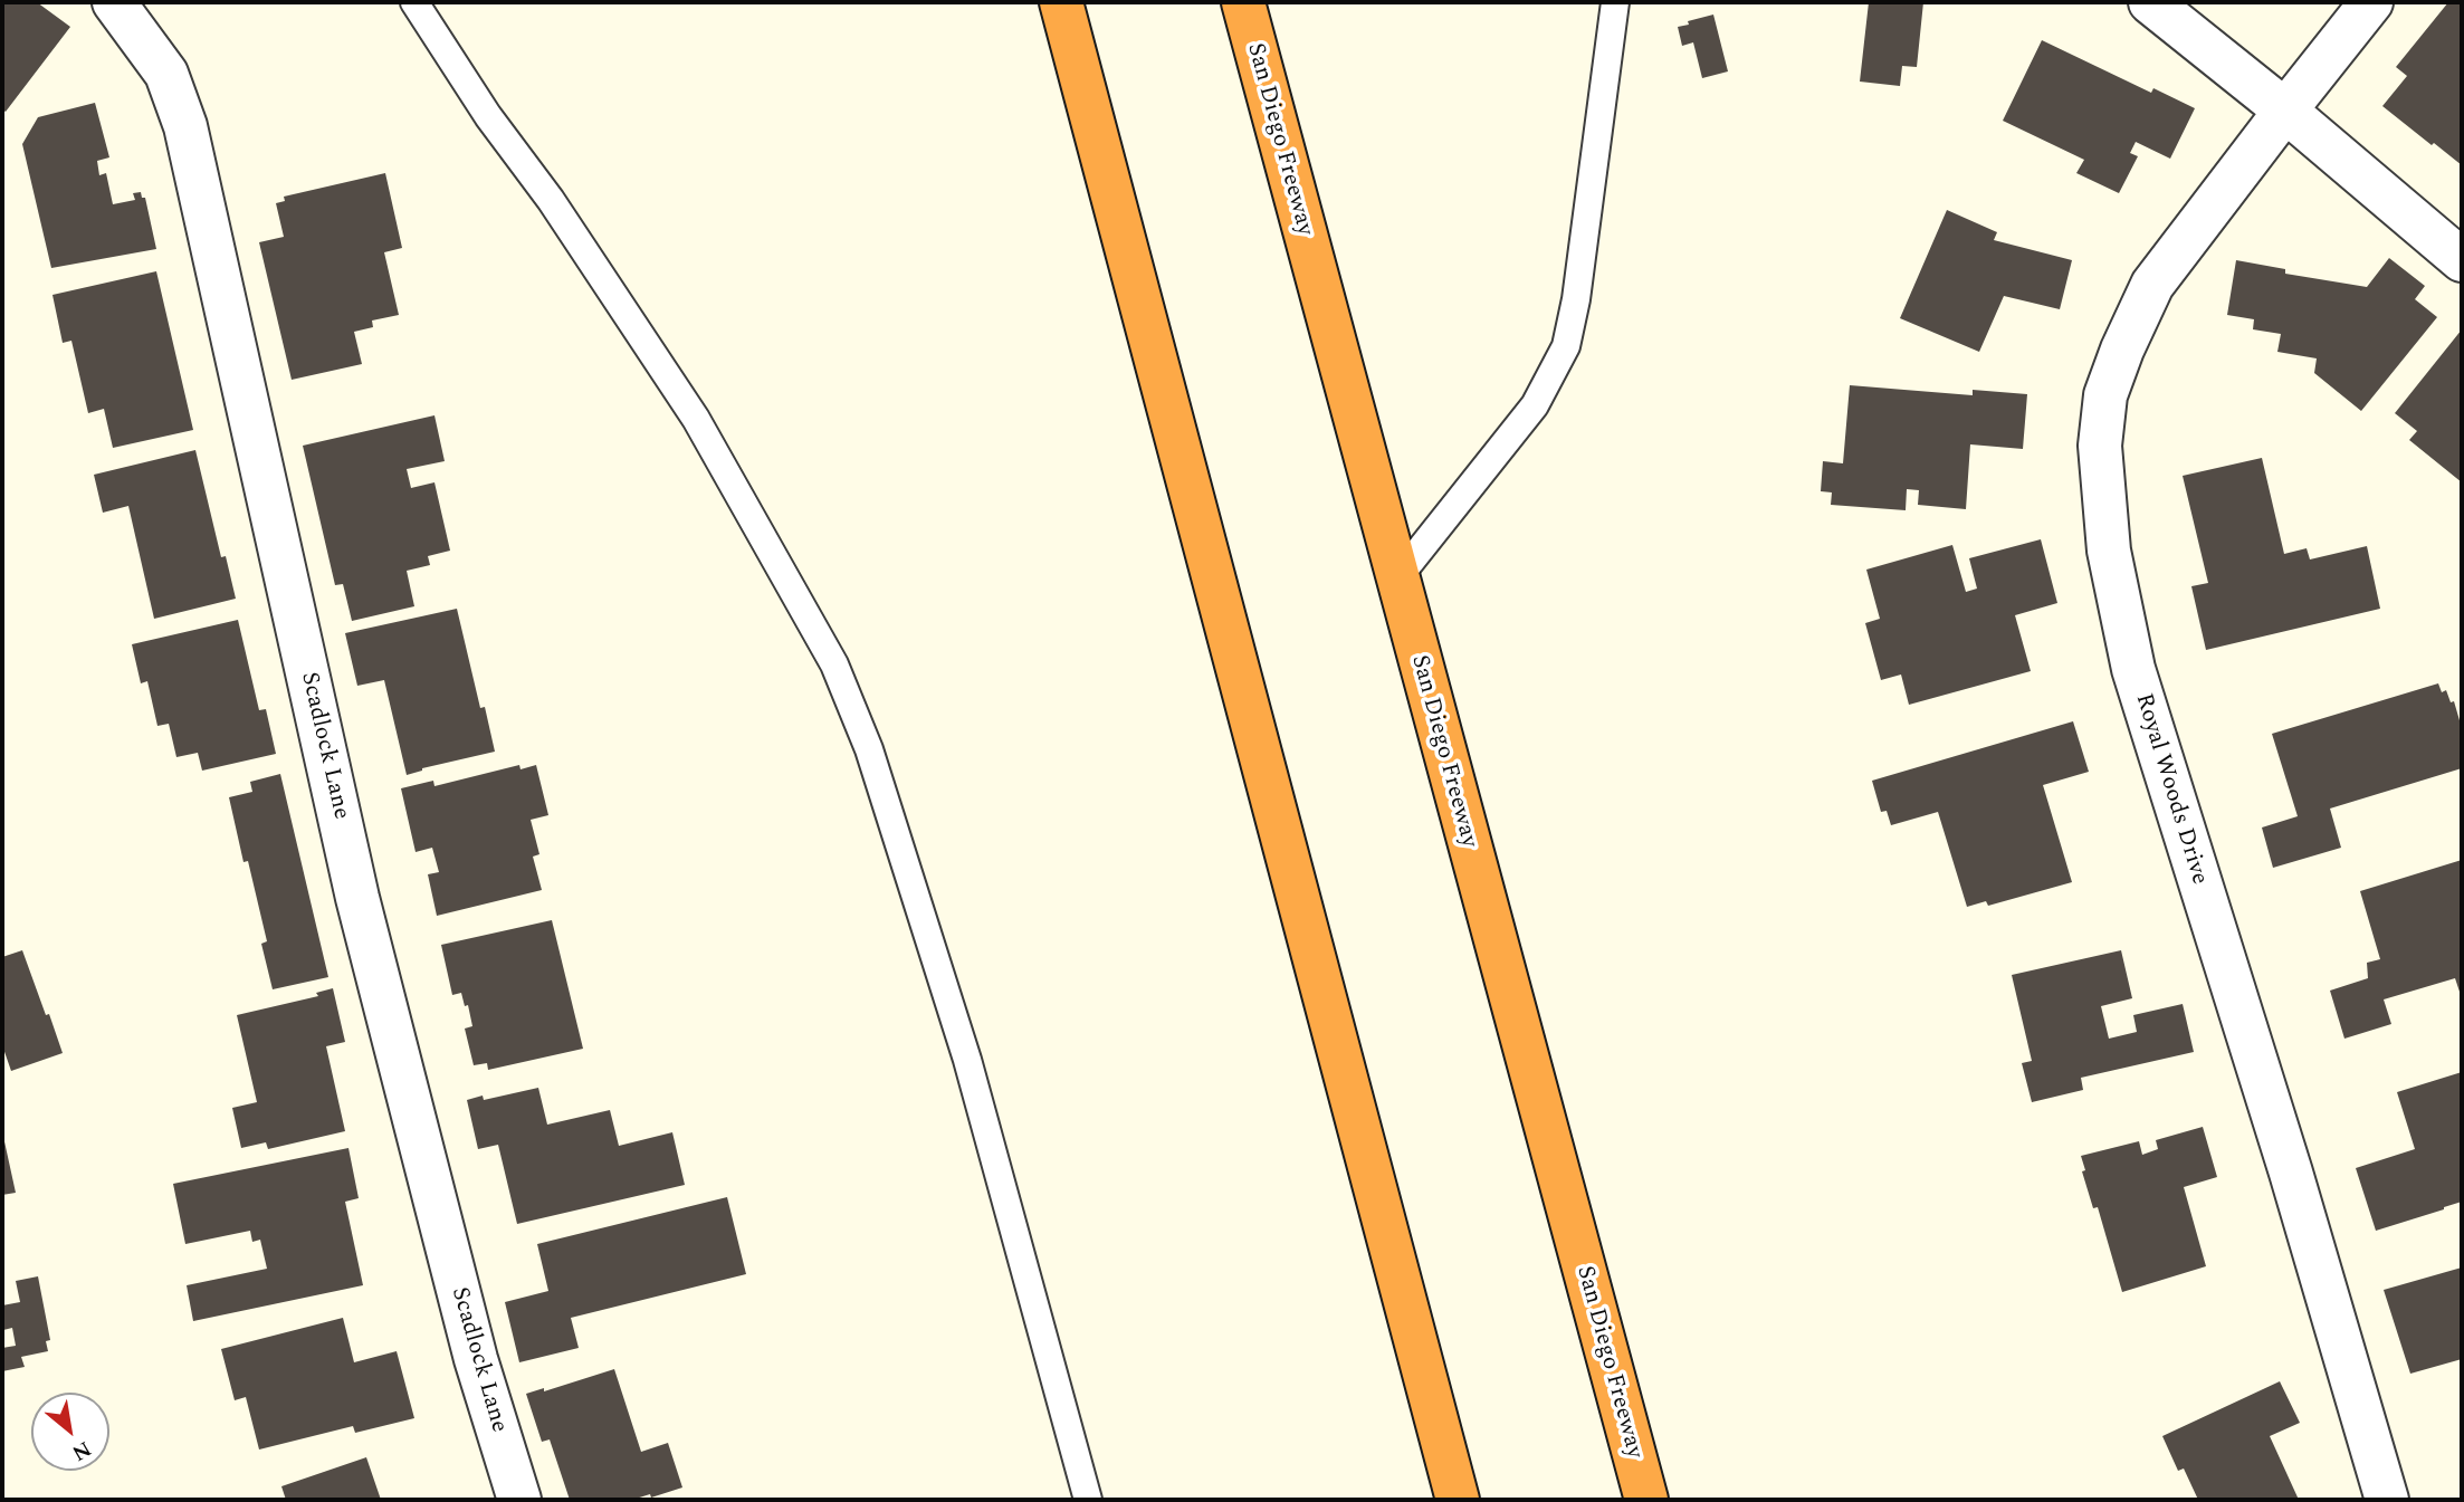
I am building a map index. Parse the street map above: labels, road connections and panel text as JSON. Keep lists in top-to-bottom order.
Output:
{
  "streets": {
    "highway": ["San Diego Freeway"],
    "street": ["Scadlock Lane", "Royal Woods Drive"]
  },
  "north": "bottom right"
}
